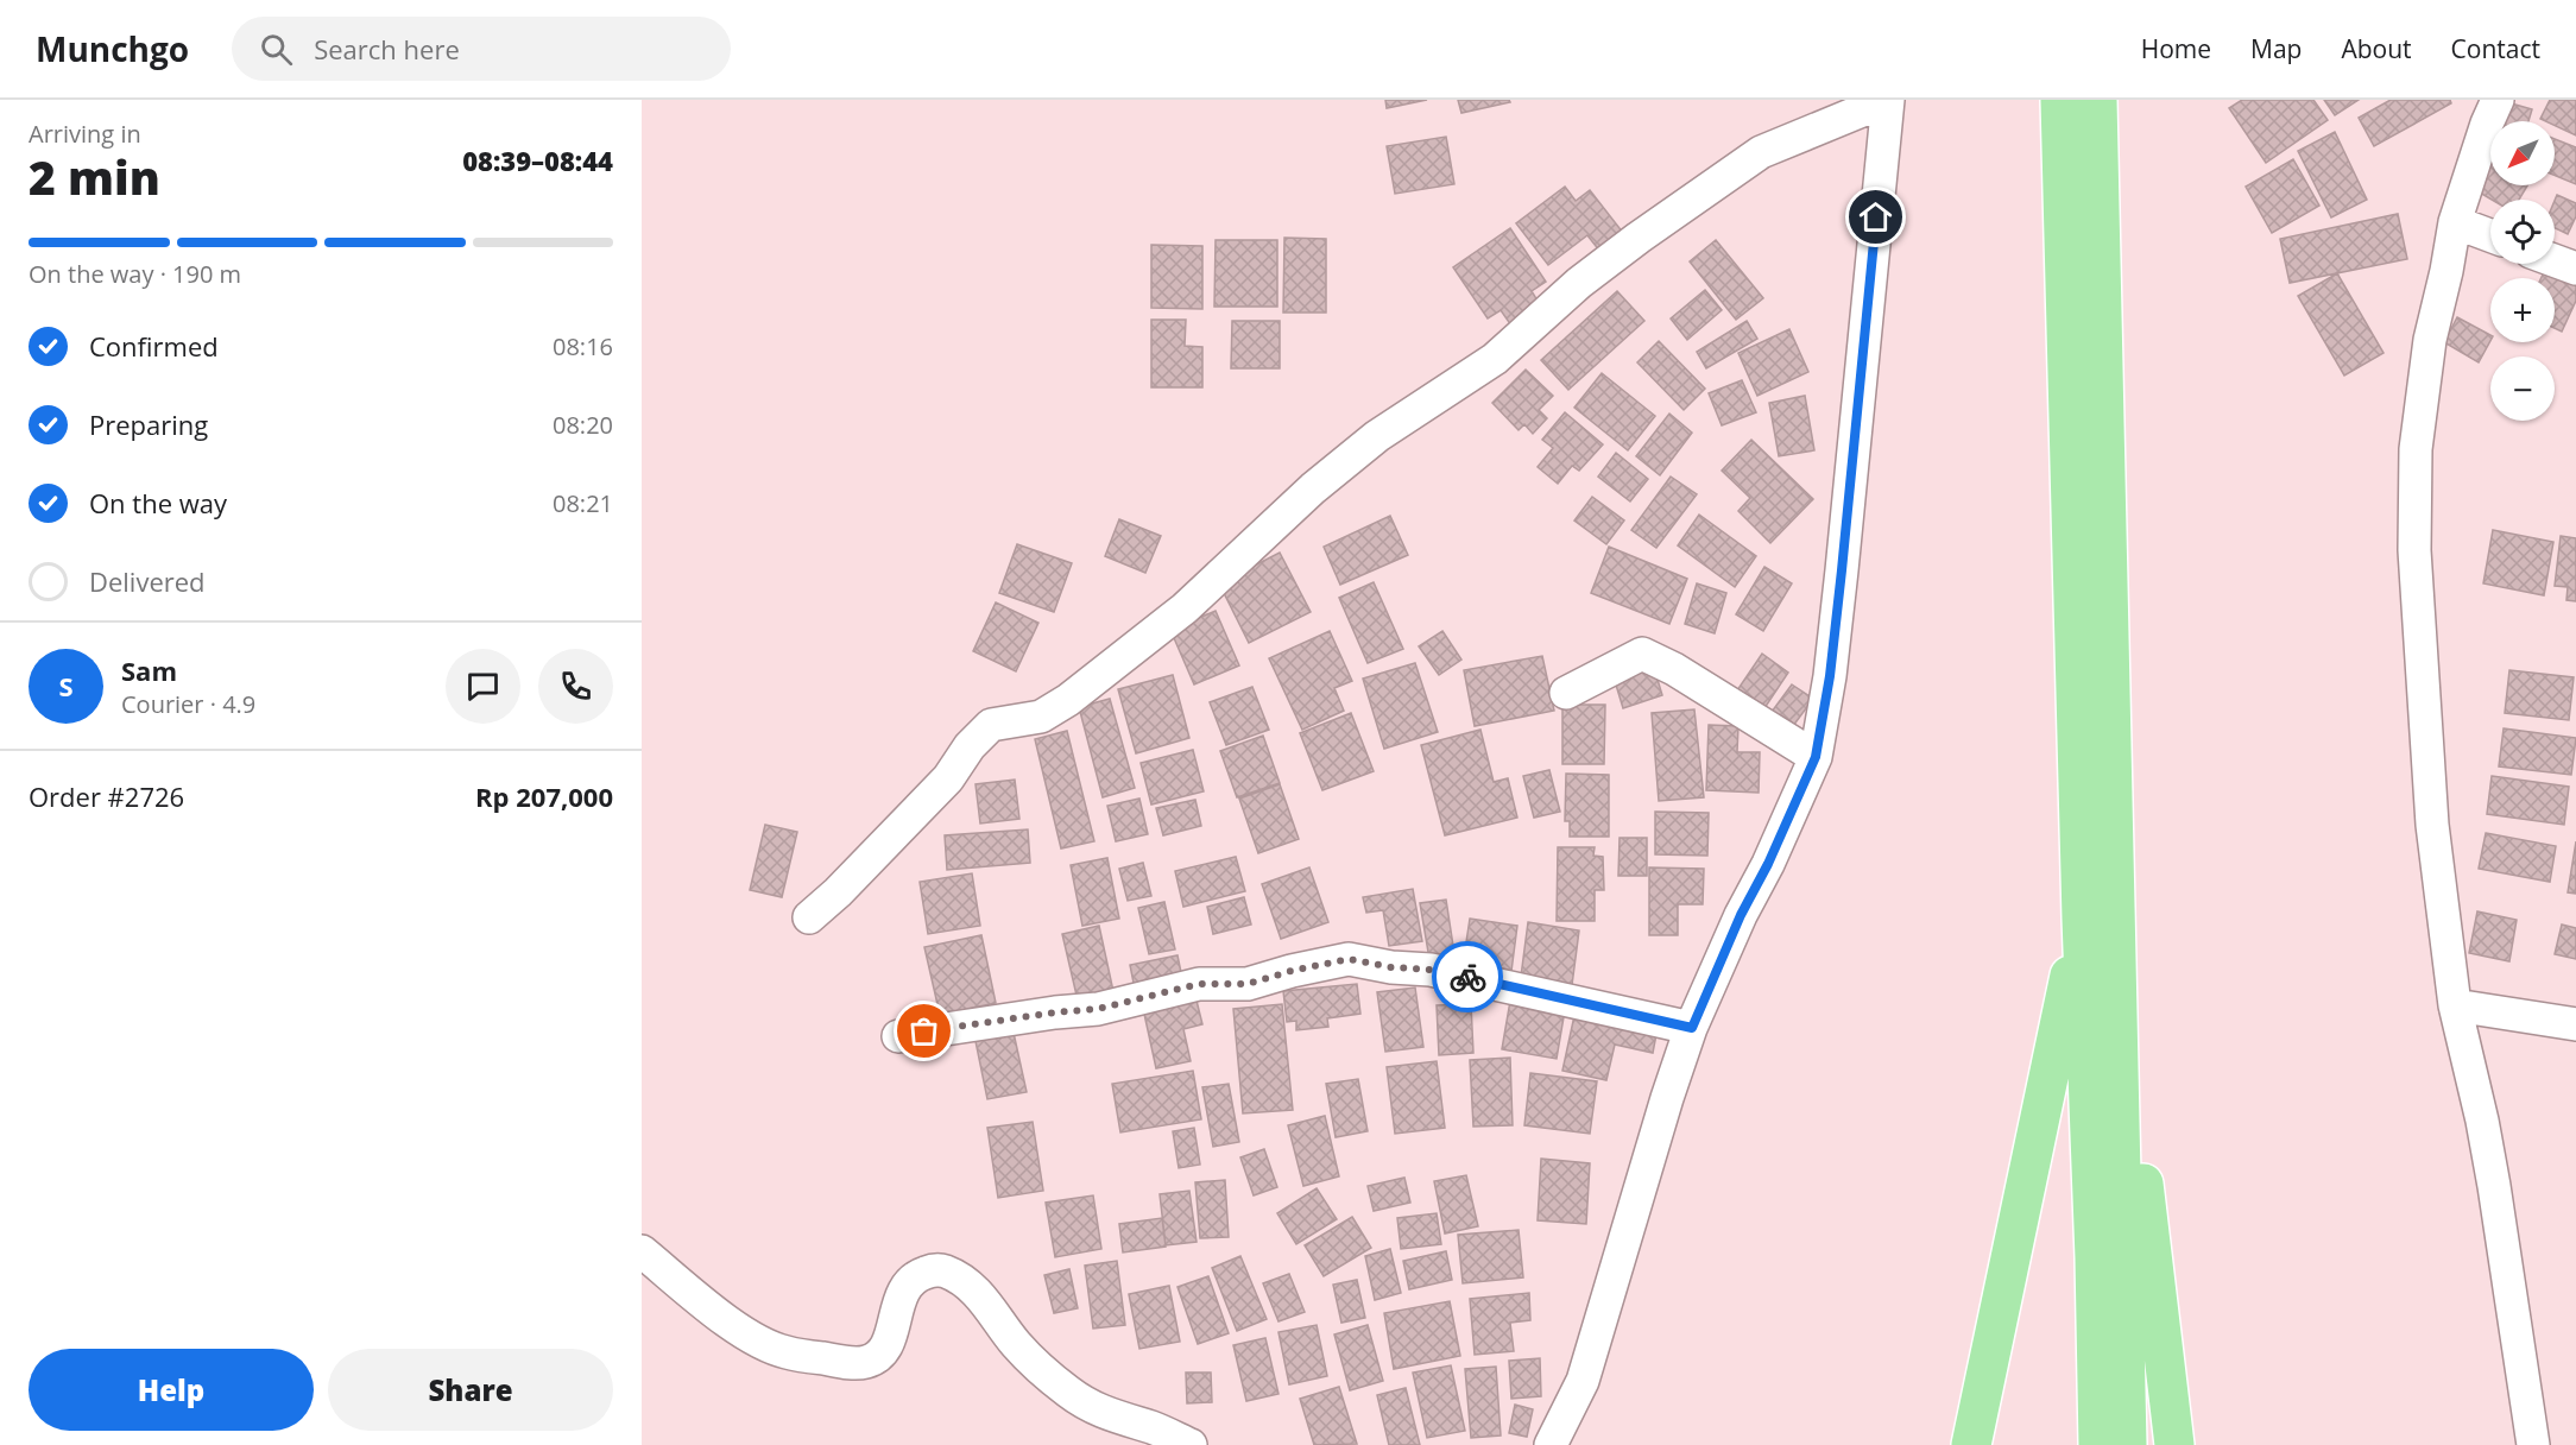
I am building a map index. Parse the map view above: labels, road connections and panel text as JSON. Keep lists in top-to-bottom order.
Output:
{
  "north": "bottom left",
  "page": {
    "header": "Munchgo",
    "search": "Search here",
    "nav": [
      "Home",
      "Map",
      "About",
      "Contact"
    ],
    "heading": ["2 min", "Arriving in", "08:39–08:44"],
    "panel": [
      "Sam",
      "Courier · 4.9",
      "Order #2726",
      "Rp 207,000"
    ],
    "map_buttons": ["+", "−"],
    "bar": "On the way · 190 m",
    "list": [
      ["Confirmed", "08:16"],
      ["Preparing", "08:20"],
      ["On the way", "08:21"],
      "Delivered"
    ],
    "round": "S",
    "buttons": ["Help", "Share"]
  }
}
